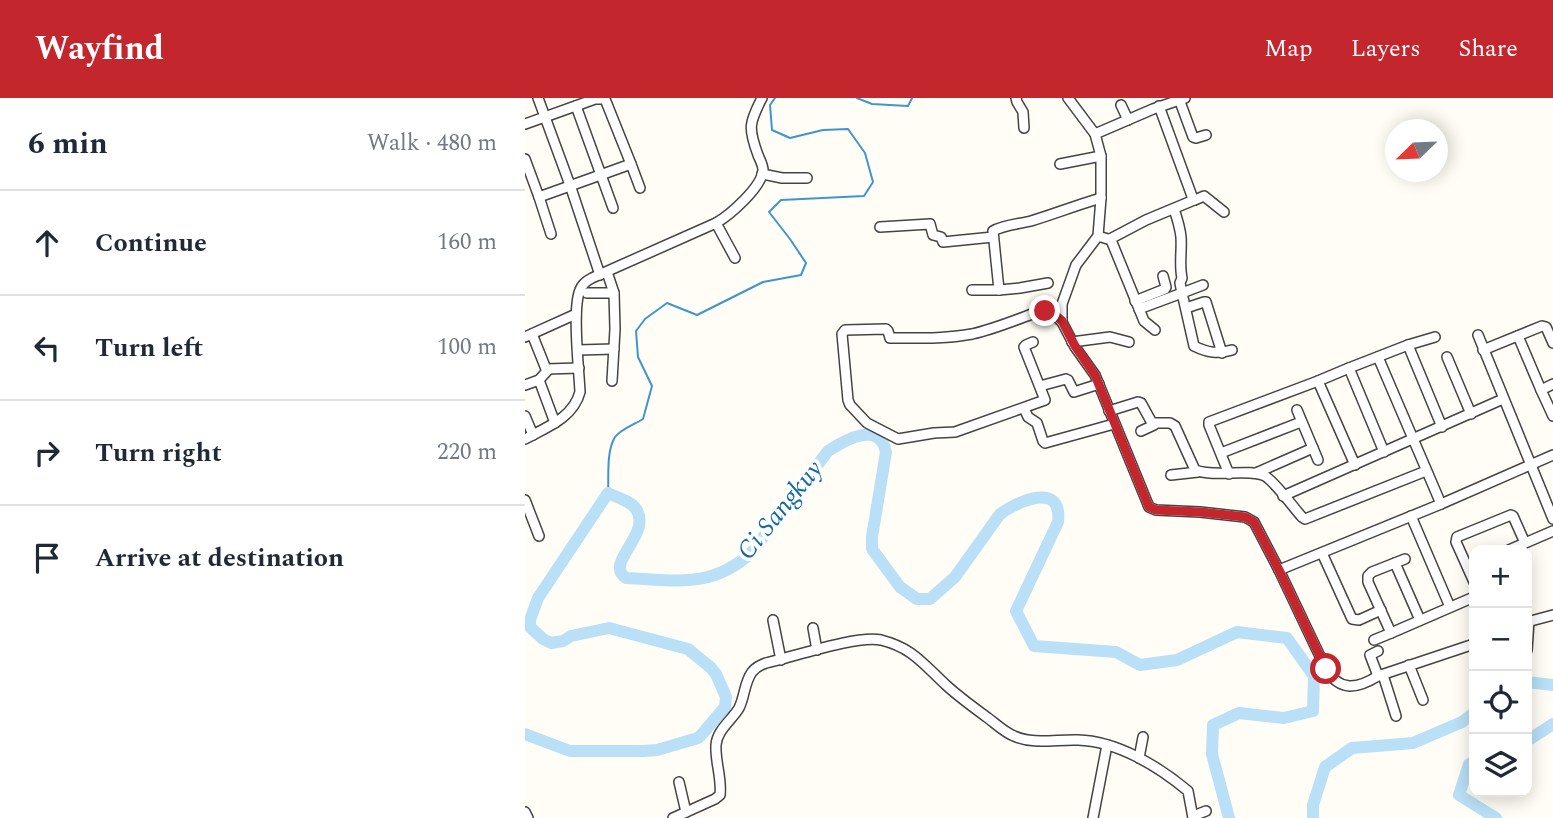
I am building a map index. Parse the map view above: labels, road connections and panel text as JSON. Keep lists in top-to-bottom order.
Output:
{
  "water": ["Ci Sangkuy"],
  "north": "bottom left",
  "page": {
    "header": "Wayfind",
    "nav": ["Map", "Layers", "Share"],
    "heading": ["6 min", "Walk · 480 m"],
    "list": [
      ["Continue", "160 m"],
      ["Turn left", "100 m"],
      ["Turn right", "220 m"],
      "Arrive at destination"
    ],
    "map_buttons": ["+", "−"]
  }
}
